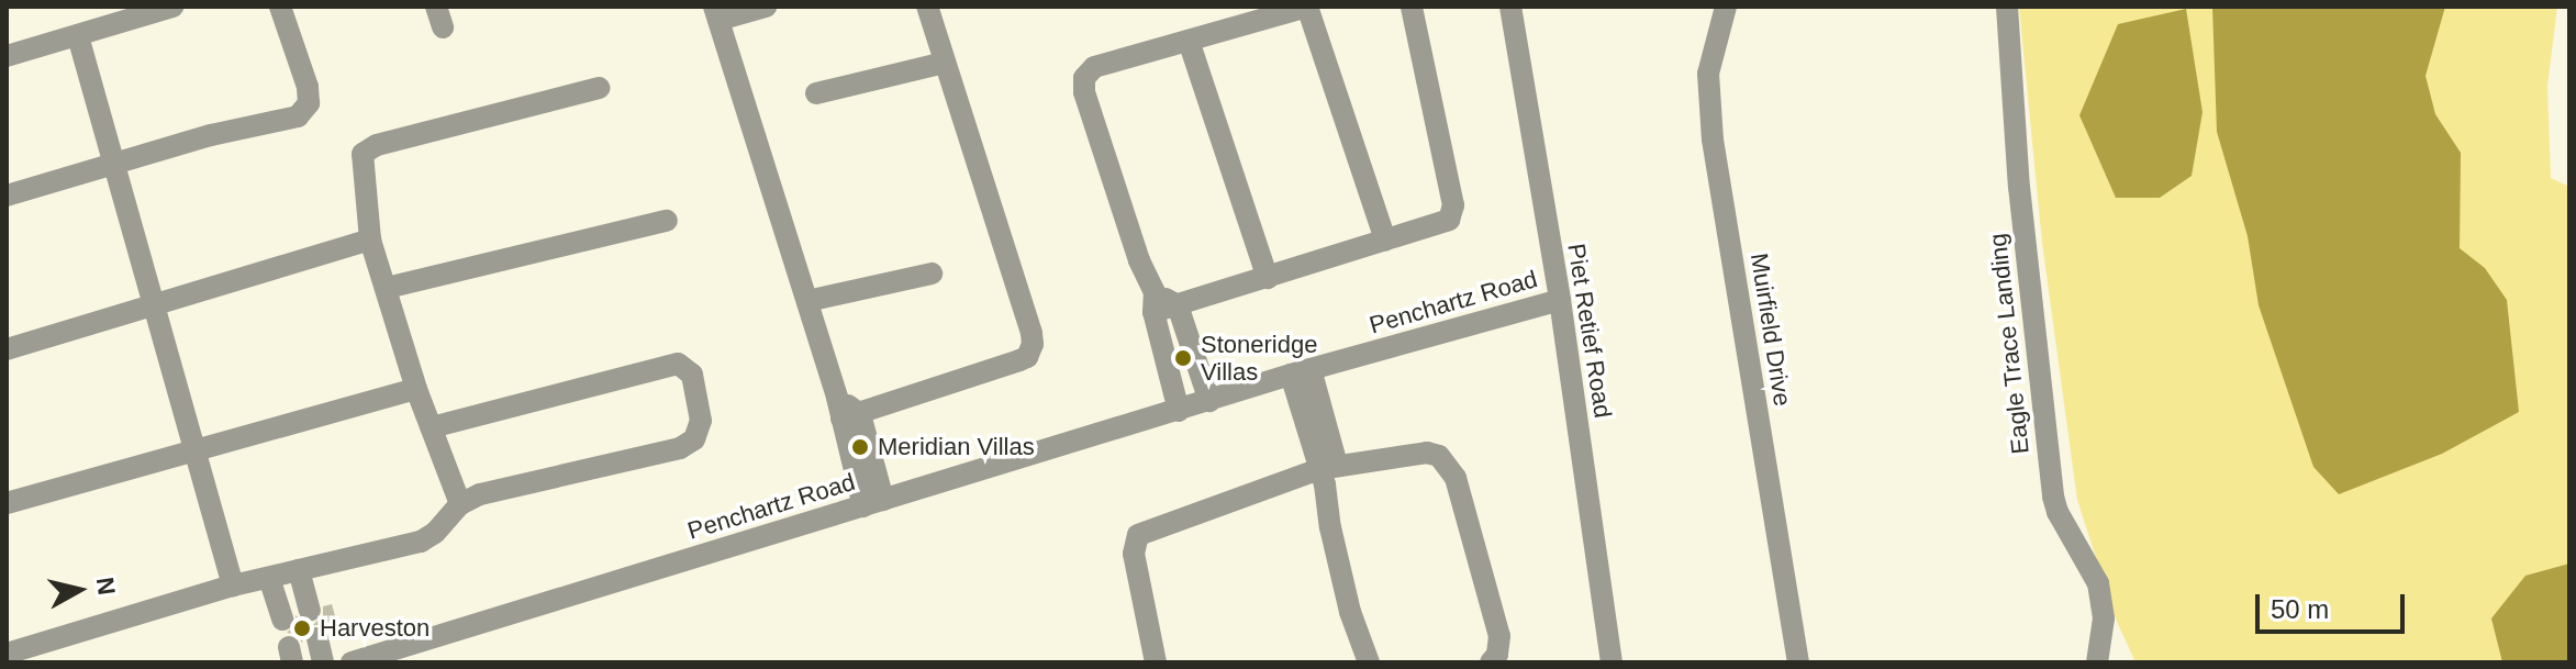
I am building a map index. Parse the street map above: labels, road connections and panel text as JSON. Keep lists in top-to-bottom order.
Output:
{
  "streets": {
    "street": [
      "Penchartz Road",
      "Muirfield Drive",
      "Piet Retief Road",
      "Eagle Trace Landing"
    ]
  },
  "crossings": [
    ["Penchartz Road", "Piet Retief Road"]
  ],
  "places": ["Stoneridge Villas", "Meridian Villas", "Harveston"],
  "scale_bar": "50 m",
  "north": "right"
}
